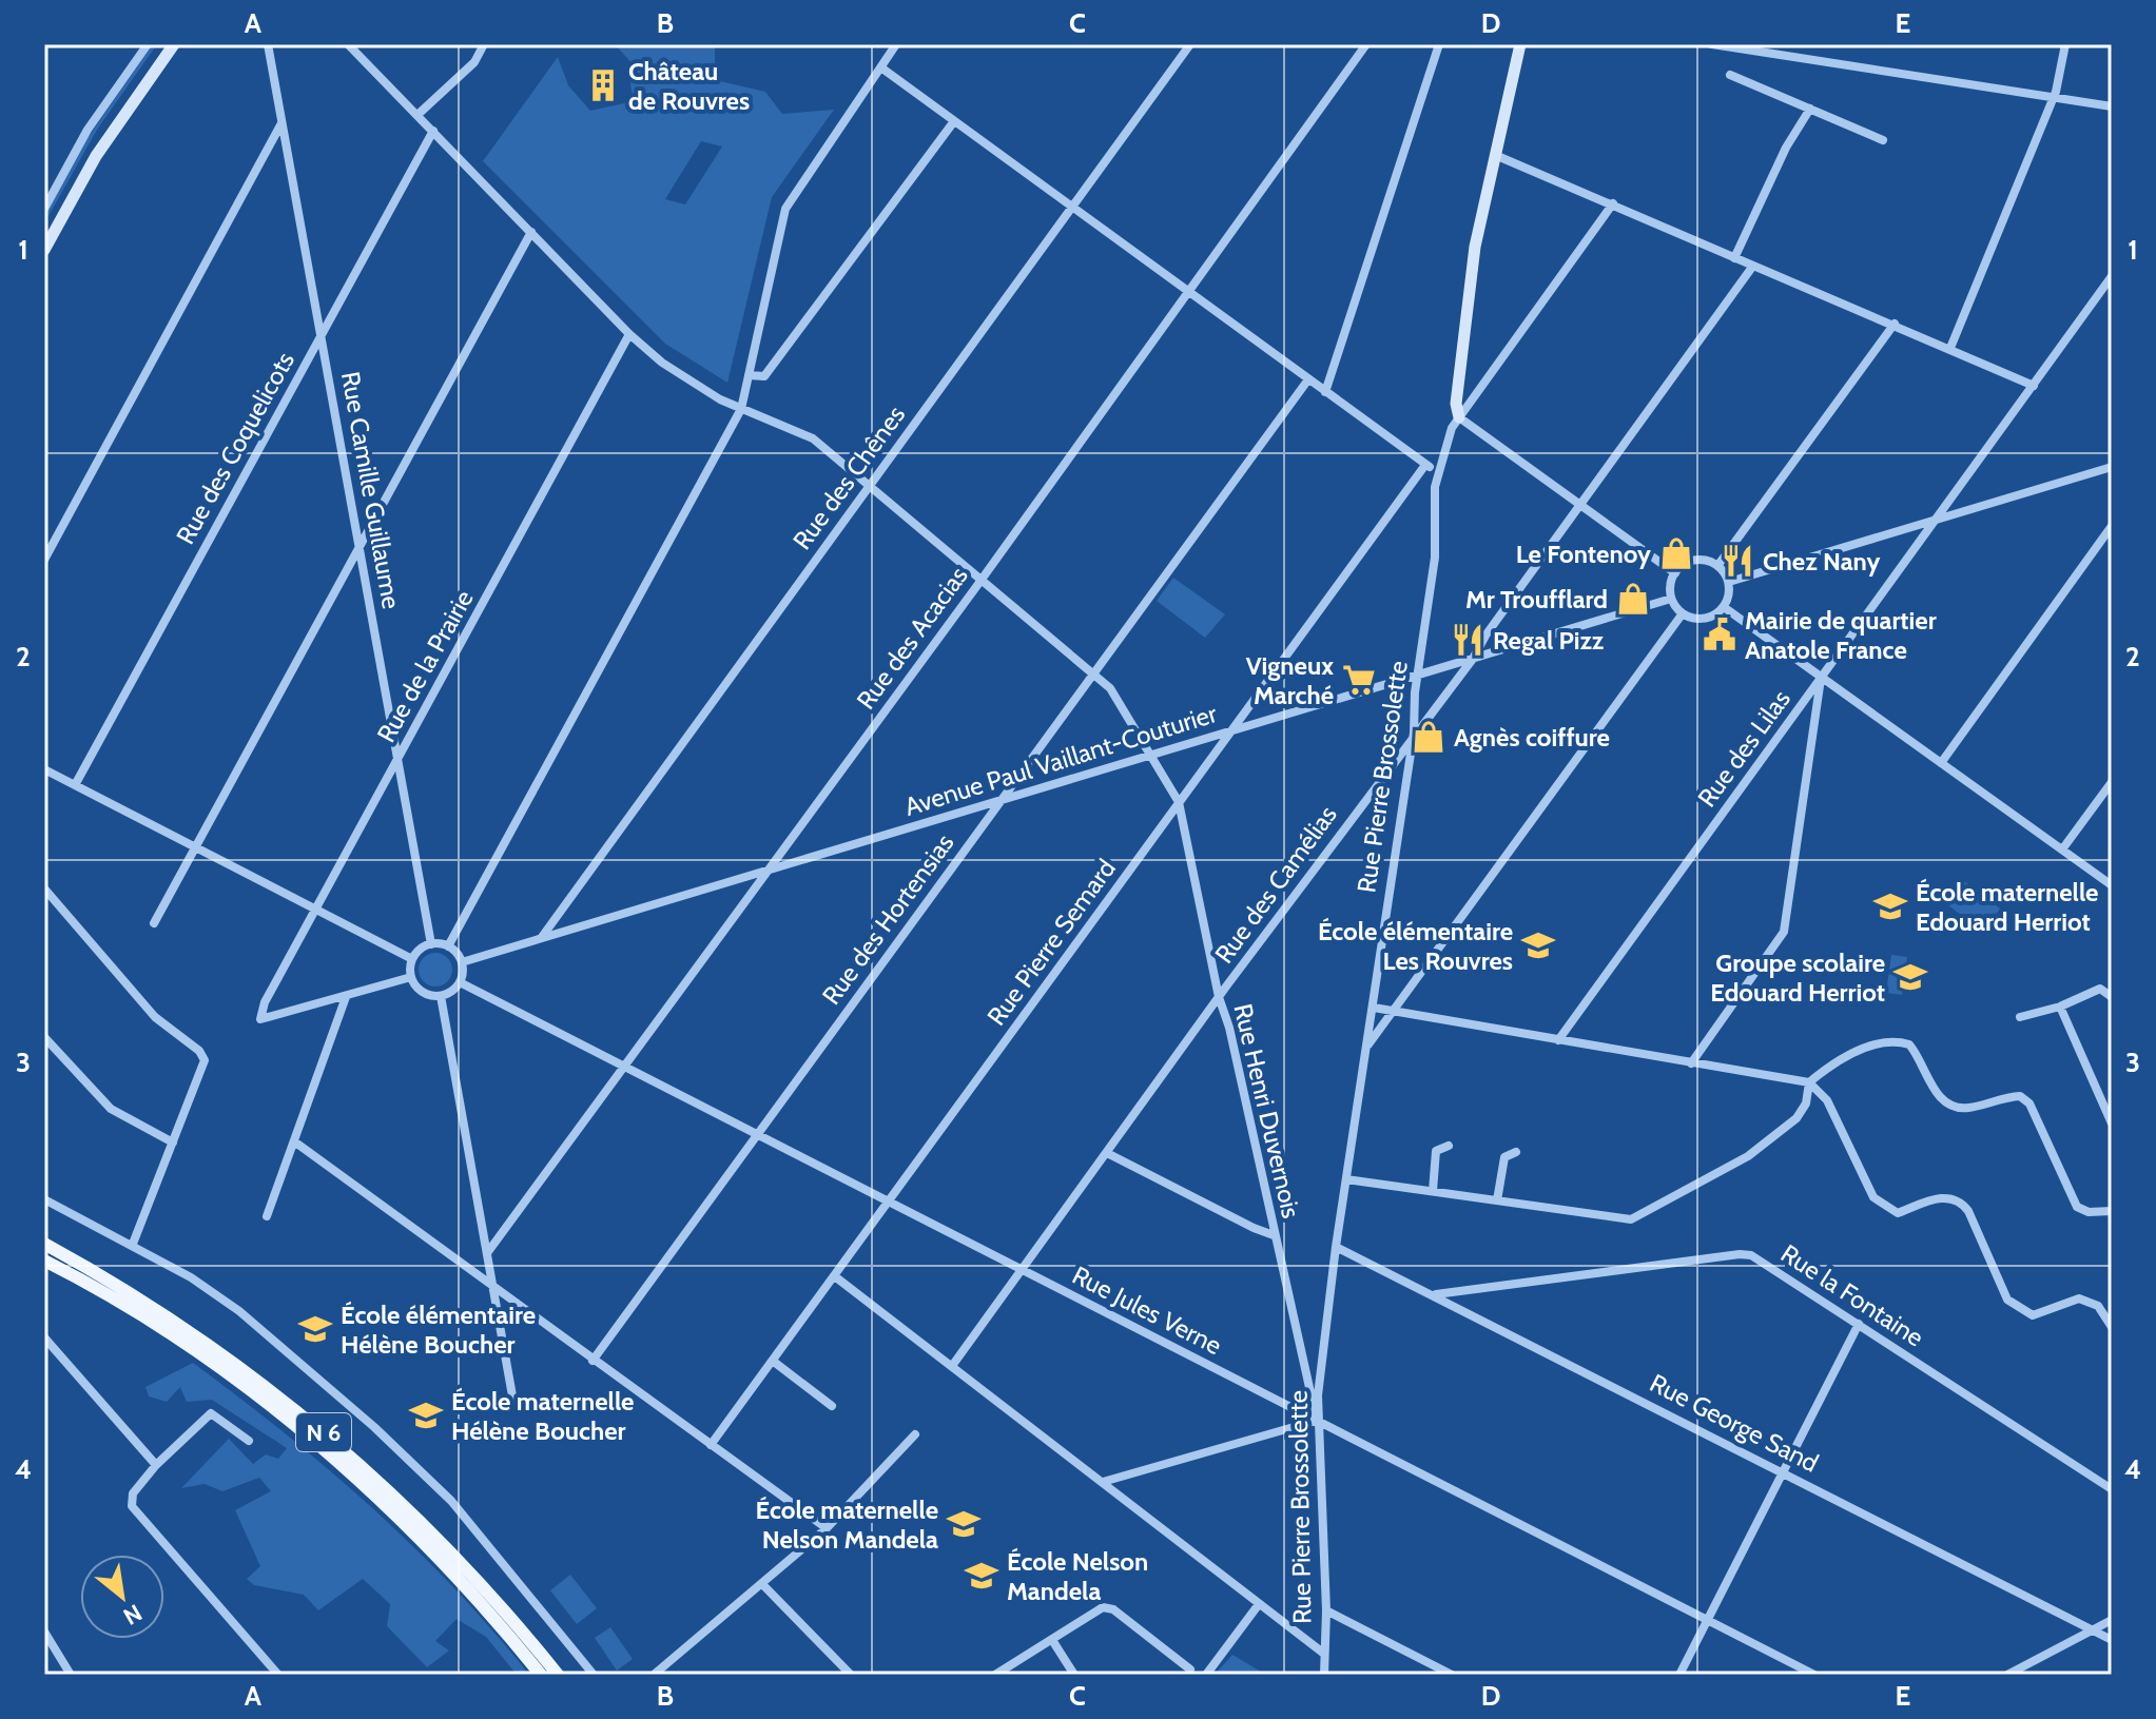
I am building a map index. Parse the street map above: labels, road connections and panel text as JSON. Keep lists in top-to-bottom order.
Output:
{
  "streets": {
    "main road": ["N 6"],
    "street": [
      "Rue des Coquelicots",
      "Rue des Chênes",
      "Rue Camille Guillaume",
      "Rue des Acacias",
      "Rue de la Prairie",
      "Rue des Lilas",
      "Avenue Paul Vaillant-Couturier",
      "Rue Pierre Brossolette",
      "Rue des Camélias",
      "Rue des Hortensias",
      "Rue Pierre Semard",
      "Rue Henri Duvernois",
      "Rue la Fontaine",
      "Rue Jules Verne",
      "Rue George Sand"
    ]
  },
  "crossings": [
    ["Rue des Coquelicots", "Rue Camille Guillaume"],
    ["Rue des Coquelicots", "Rue Henri Duvernois"],
    ["Rue des Chênes", "Avenue Paul Vaillant-Couturier"],
    ["Rue des Chênes", "Rue Henri Duvernois"],
    ["Rue Camille Guillaume", "Rue de la Prairie"],
    ["Rue Camille Guillaume", "Avenue Paul Vaillant-Couturier"],
    ["Rue Camille Guillaume", "Rue Jules Verne"],
    ["Rue des Acacias", "Avenue Paul Vaillant-Couturier"],
    ["Rue des Acacias", "Rue Henri Duvernois"],
    ["Rue des Acacias", "Rue Jules Verne"],
    ["Rue de la Prairie", "Rue Henri Duvernois"],
    ["Avenue Paul Vaillant-Couturier", "Rue Pierre Brossolette"],
    ["Avenue Paul Vaillant-Couturier", "Rue des Camélias"],
    ["Avenue Paul Vaillant-Couturier", "Rue des Hortensias"],
    ["Avenue Paul Vaillant-Couturier", "Rue Pierre Semard"],
    ["Avenue Paul Vaillant-Couturier", "Rue Henri Duvernois"],
    ["Avenue Paul Vaillant-Couturier", "Rue Jules Verne"],
    ["Rue Pierre Brossolette", "Rue des Camélias"],
    ["Rue Pierre Brossolette", "Rue Henri Duvernois"],
    ["Rue Pierre Brossolette", "Rue Jules Verne"],
    ["Rue Pierre Brossolette", "Rue George Sand"],
    ["Rue des Camélias", "Rue Henri Duvernois"],
    ["Rue des Camélias", "Rue Jules Verne"],
    ["Rue des Hortensias", "Rue Henri Duvernois"],
    ["Rue des Hortensias", "Rue Jules Verne"],
    ["Rue Pierre Semard", "Rue Henri Duvernois"],
    ["Rue Pierre Semard", "Rue Jules Verne"],
    ["Rue Henri Duvernois", "Rue Jules Verne"],
    ["Rue la Fontaine", "Rue George Sand"]
  ],
  "places": {
    "building": ["Château de Rouvres"],
    "shop": ["Le Fontenoy", "Mr Troufflard", "Agnès coiffure"],
    "restaurant": ["Chez Nany", "Regal Pizz"],
    "public building": ["Mairie de quartier Anatole France"],
    "supermarket": ["Vigneux Marché"],
    "school or university": [
      "École maternelle Edouard Herriot",
      "École élémentaire Les Rouvres",
      "Groupe scolaire Edouard Herriot",
      "École élémentaire Hélène Boucher",
      "École maternelle Hélène Boucher",
      "École maternelle Nelson Mandela",
      "École Nelson Mandela"
    ]
  },
  "north": "bottom right",
  "grid": {
    "columns": [
      "A",
      "B",
      "C",
      "D",
      "E"
    ],
    "rows": [
      "1",
      "2",
      "3",
      "4"
    ]
  }
}
